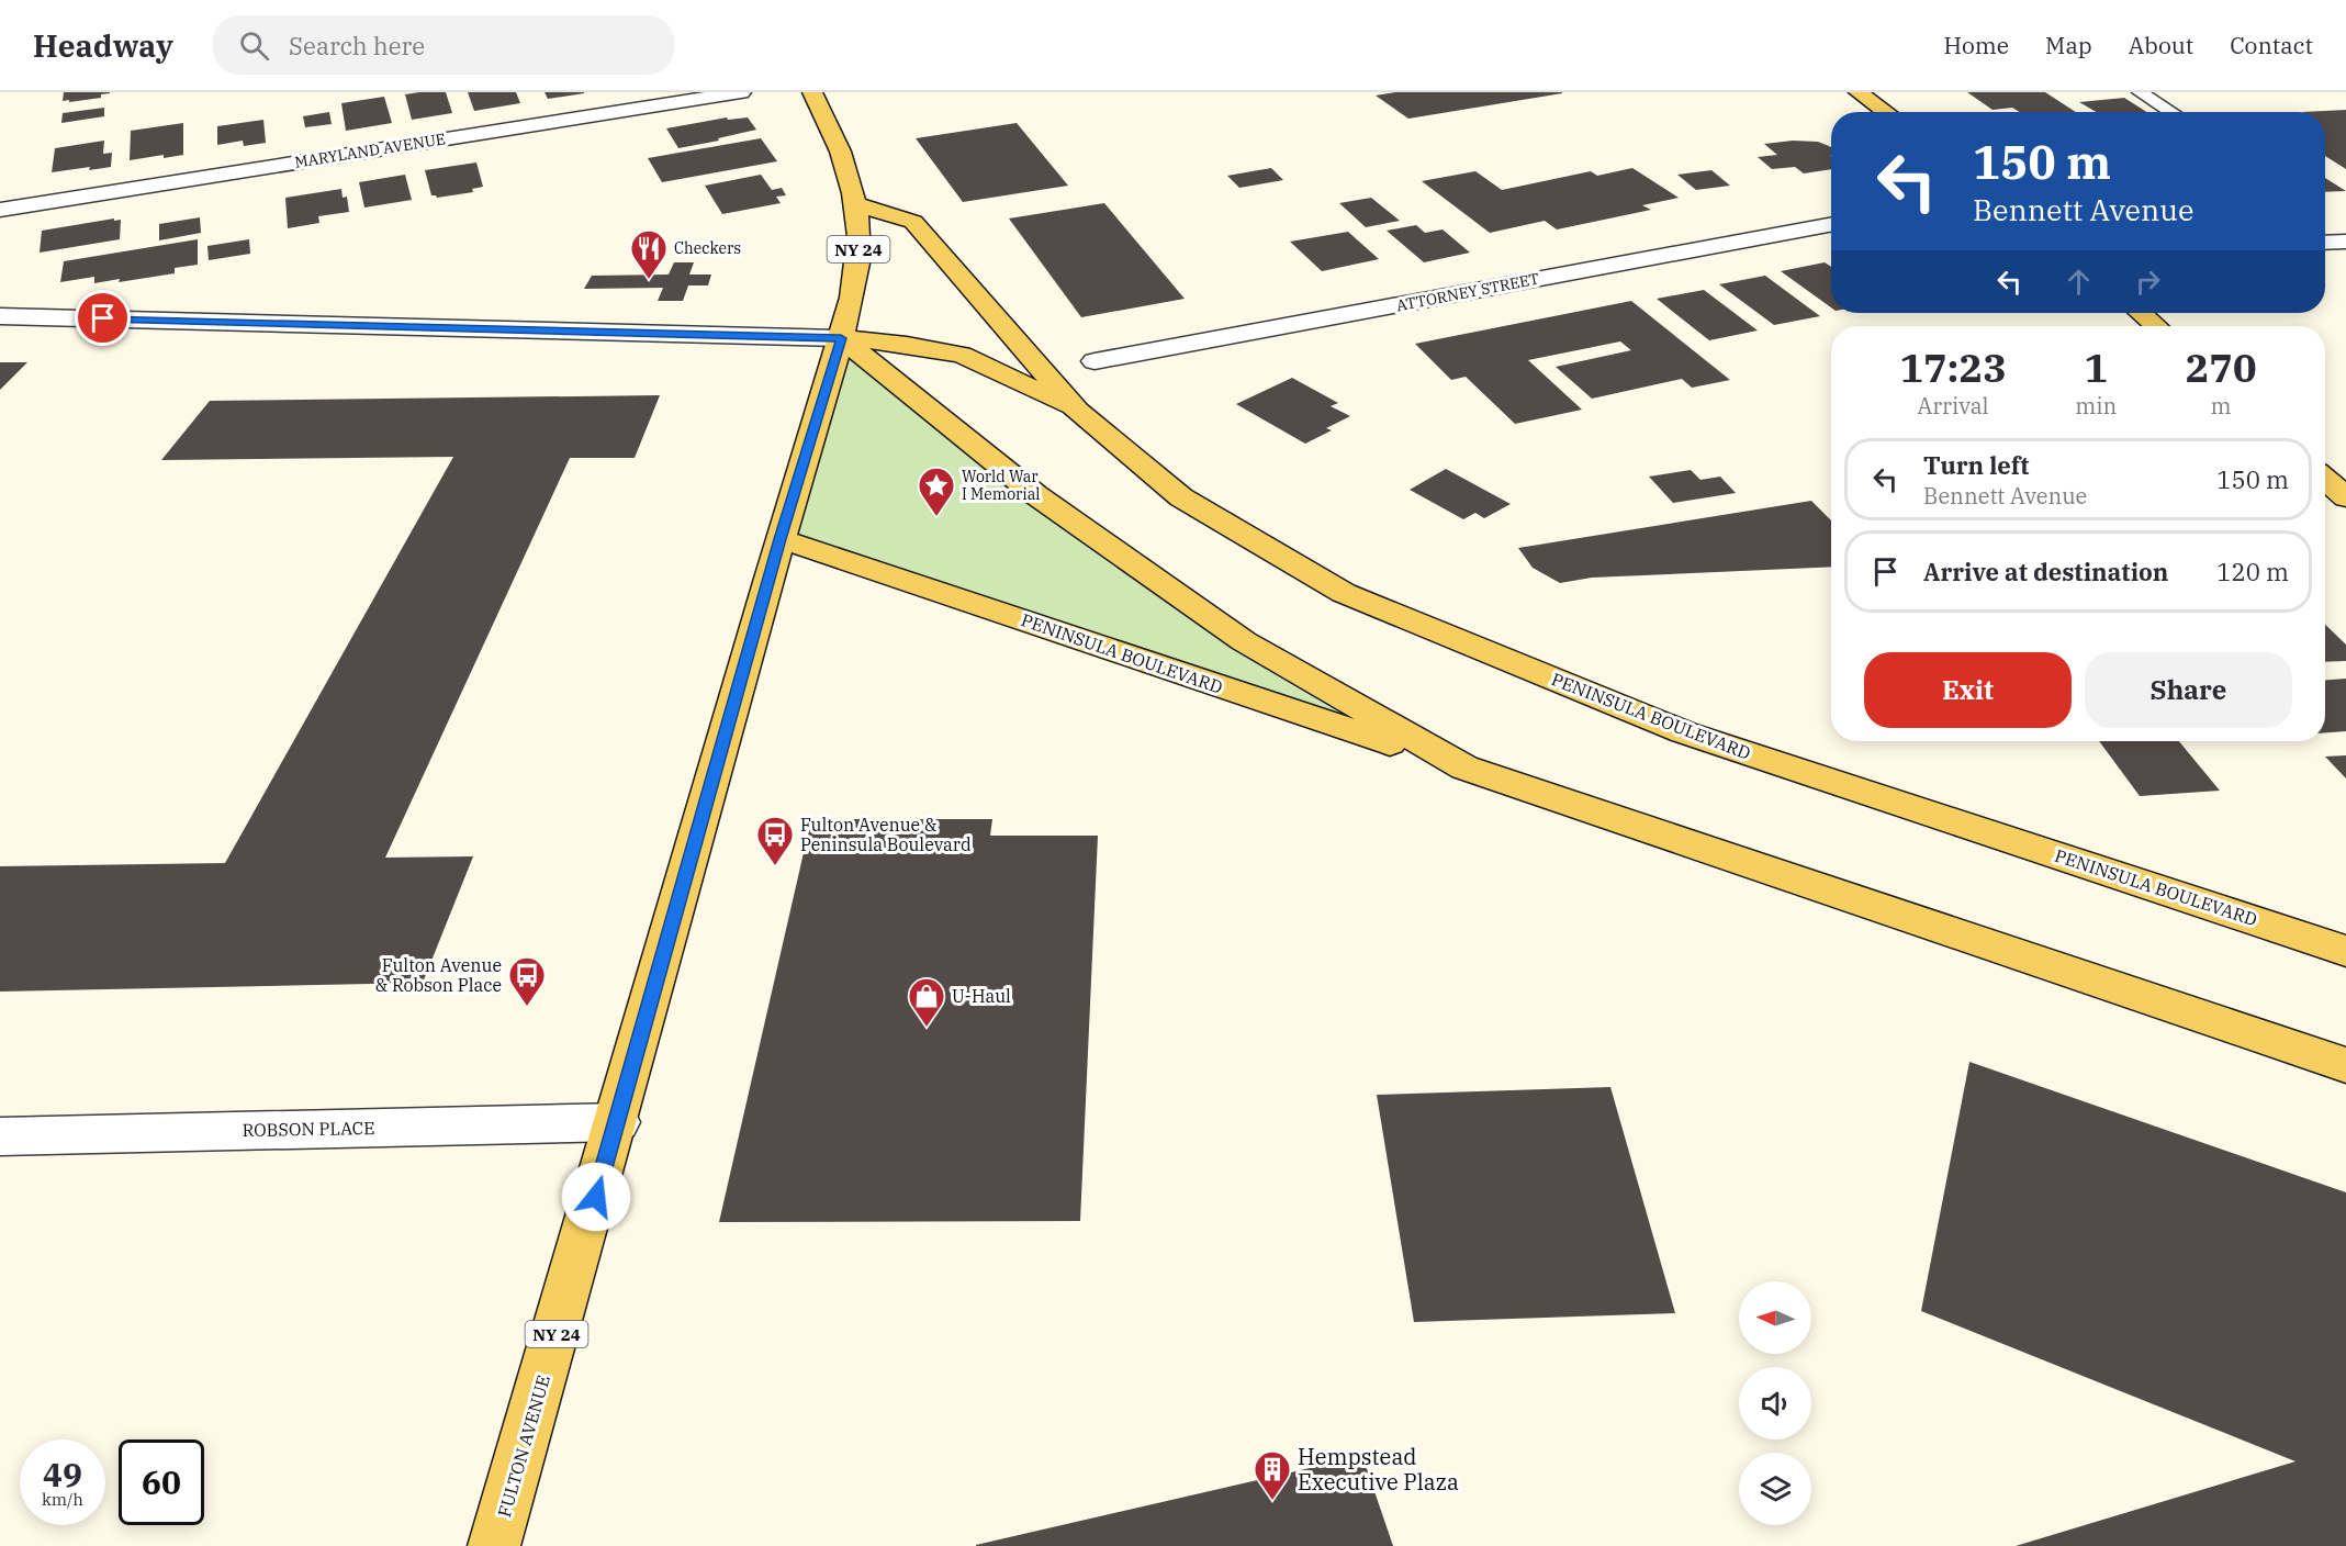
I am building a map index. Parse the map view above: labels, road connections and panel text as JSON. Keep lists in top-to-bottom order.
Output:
{
  "streets": {
    "main road": ["NY 24", "PENINSULA BOULEVARD", "FULTON AVENUE"],
    "street": ["MARYLAND AVENUE", "ATTORNEY STREET", "ROBSON PLACE"]
  },
  "crossings": [
    ["PENINSULA BOULEVARD", "FULTON AVENUE"],
    ["ROBSON PLACE", "FULTON AVENUE"]
  ],
  "places": {
    "restaurant": ["Checkers"],
    "place": ["World War I Memorial"],
    "bus stop": ["Fulton Avenue & Peninsula Boulevard", "Fulton Avenue & Robson Place"],
    "shop": ["U-Haul"],
    "building": ["Hempstead Executive Plaza"]
  },
  "north": "left",
  "page": {
    "header": "Headway",
    "search": "Search here",
    "nav": [
      "Home",
      "Map",
      "About",
      "Contact"
    ],
    "turn": ["150 m", "Bennett Avenue"],
    "eta": [
      "17:23",
      "Arrival",
      "1",
      "min",
      "270",
      "m"
    ],
    "list": [
      {
        "name": "Turn left",
        "note": "Bennett Avenue",
        "value": "150 m"
      },
      {
        "name": "Arrive at destination",
        "value": "120 m"
      }
    ],
    "buttons": ["Exit", "Share"],
    "speed": "49 km/h",
    "limit": "60"
  }
}
